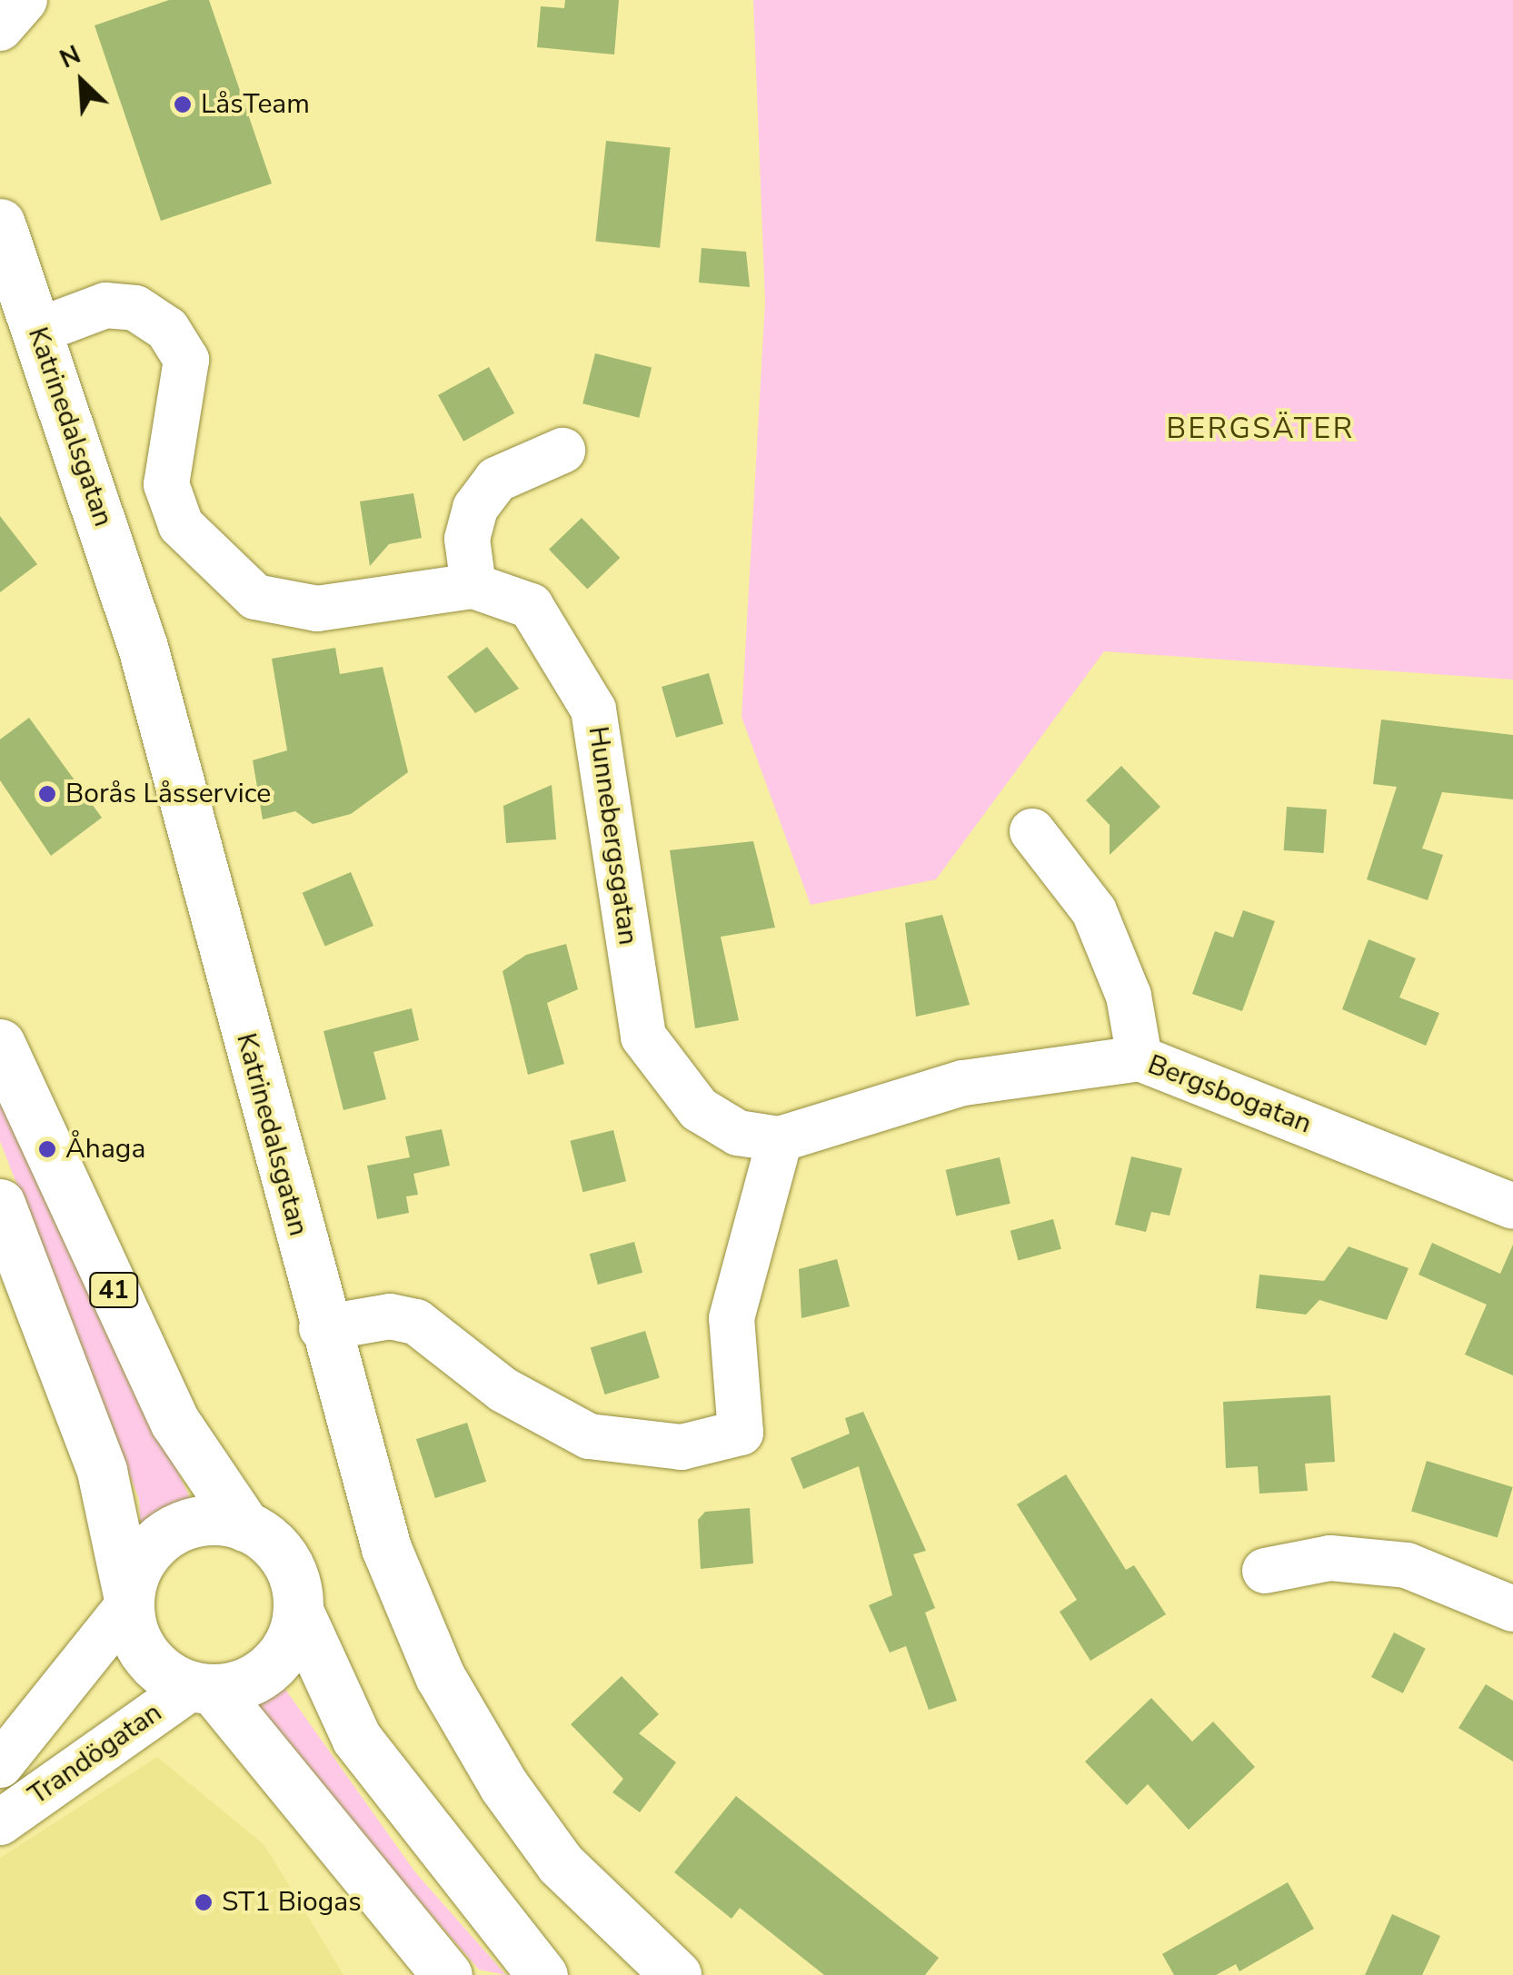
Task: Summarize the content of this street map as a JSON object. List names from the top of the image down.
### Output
{
  "streets": {
    "main road": ["Katrinedalsgatan", "41"],
    "street": ["Hunnebergsgatan", "Bergsbogatan", "Trandögatan"]
  },
  "crossings": [
    ["Katrinedalsgatan", "Hunnebergsgatan"],
    ["Hunnebergsgatan", "Bergsbogatan"],
    ["41", "Trandögatan"]
  ],
  "districts": ["BERGSÄTER"],
  "places": [
    "LåsTeam",
    "Borås Låsservice",
    "Åhaga",
    "ST1 Biogas"
  ],
  "north": "top left"
}
